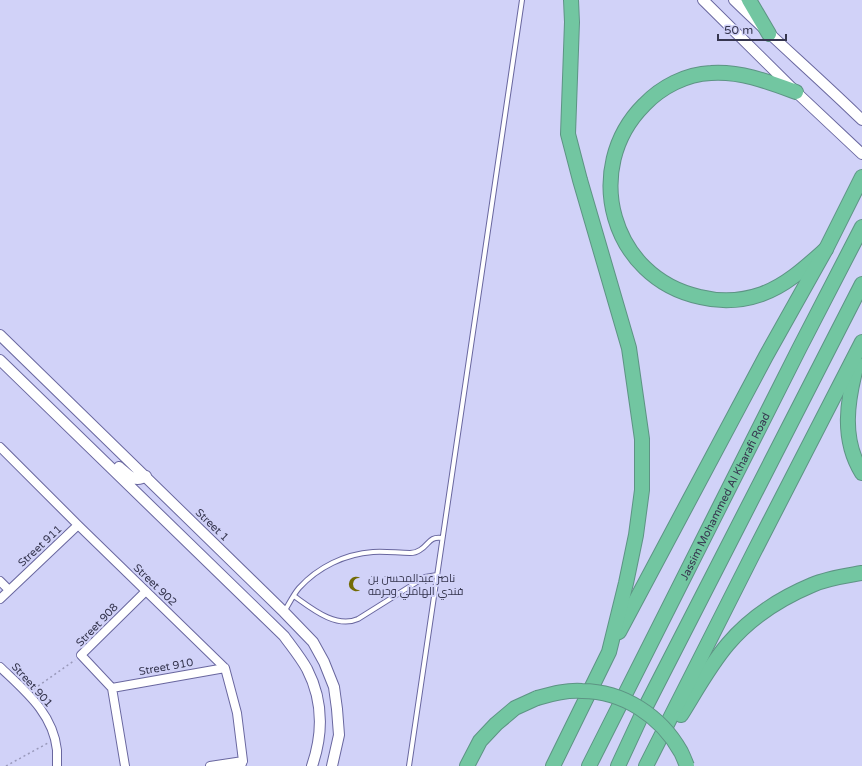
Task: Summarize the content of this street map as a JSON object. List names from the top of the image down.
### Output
{
  "streets": {
    "highway": ["Jassim Mohammed Al Kharafi Road"],
    "street": [
      "Street 1",
      "Street 911",
      "Street 902",
      "Street 908",
      "Street 910",
      "Street 901"
    ]
  },
  "crossings": [
    ["Street 911", "Street 902"],
    ["Street 902", "Street 908"],
    ["Street 902", "Street 910"],
    ["Street 908", "Street 910"]
  ],
  "places": {
    "mosque": ["ناصر عبدالمحسن بن فندي الهاملي وحرمه"]
  },
  "scale_bar": "50 m"
}
